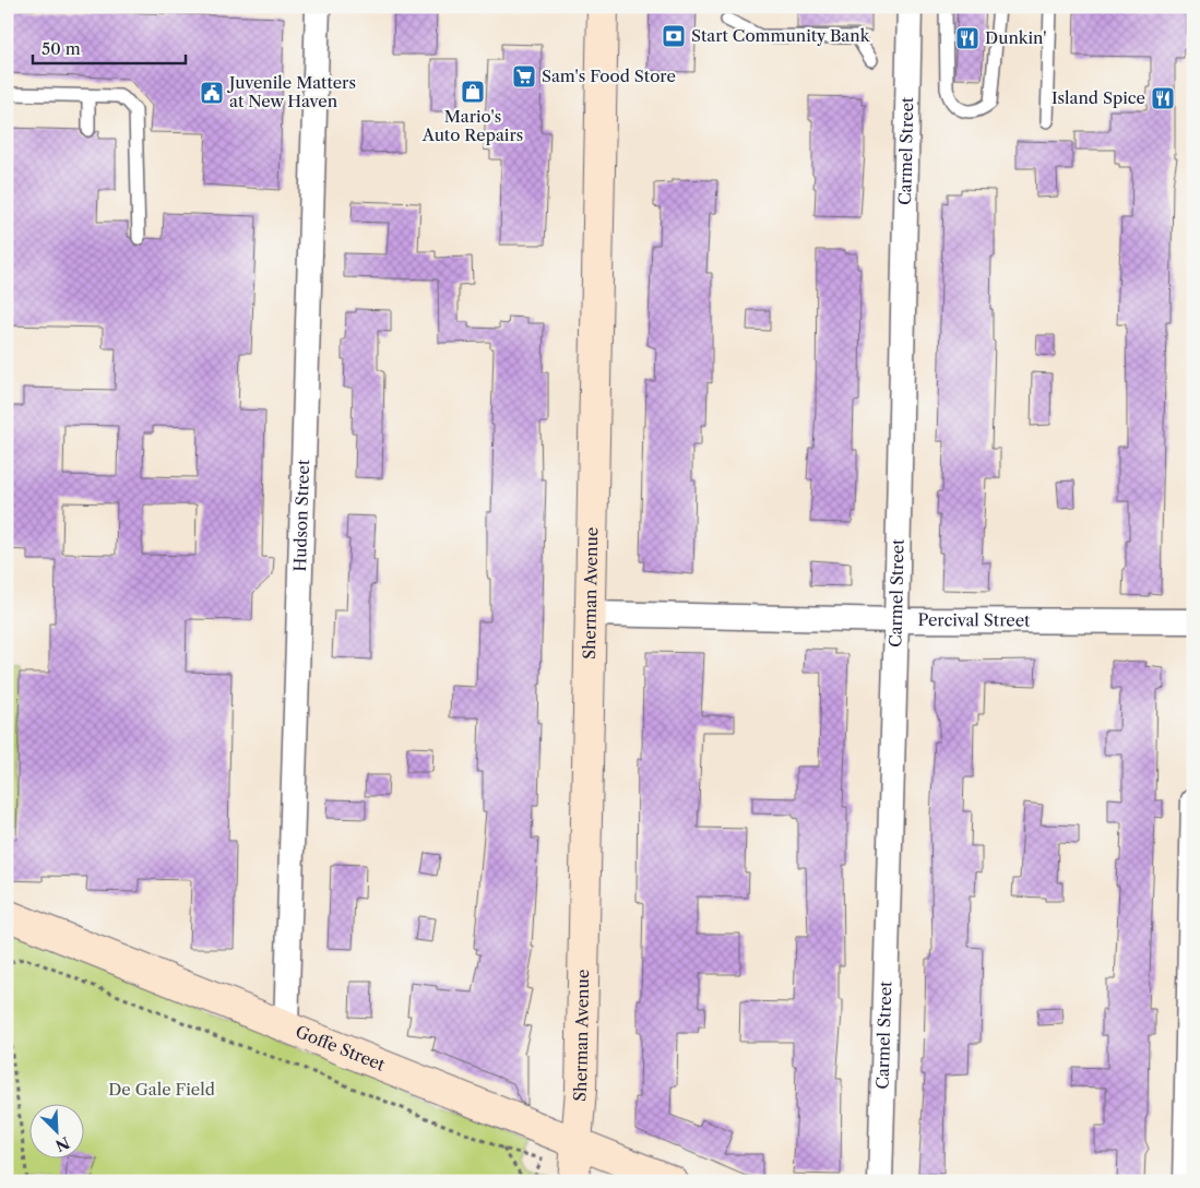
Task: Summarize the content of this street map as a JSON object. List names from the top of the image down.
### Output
{
  "streets": {
    "main road": ["Sherman Avenue", "Goffe Street"],
    "street": ["Carmel Street", "Hudson Street", "Percival Street"]
  },
  "crossings": [
    ["Carmel Street", "Percival Street"],
    ["Hudson Street", "Goffe Street"],
    ["Sherman Avenue", "Percival Street"],
    ["Sherman Avenue", "Goffe Street"]
  ],
  "parks": ["De Gale Field"],
  "places": {
    "bank": ["Start Community Bank"],
    "restaurant": ["Dunkin'", "Island Spice"],
    "supermarket": ["Sam's Food Store"],
    "shop": ["Mario's Auto Repairs"],
    "public building": ["Juvenile Matters at New Haven"]
  },
  "scale_bar": "50 m",
  "north": "bottom right"
}
